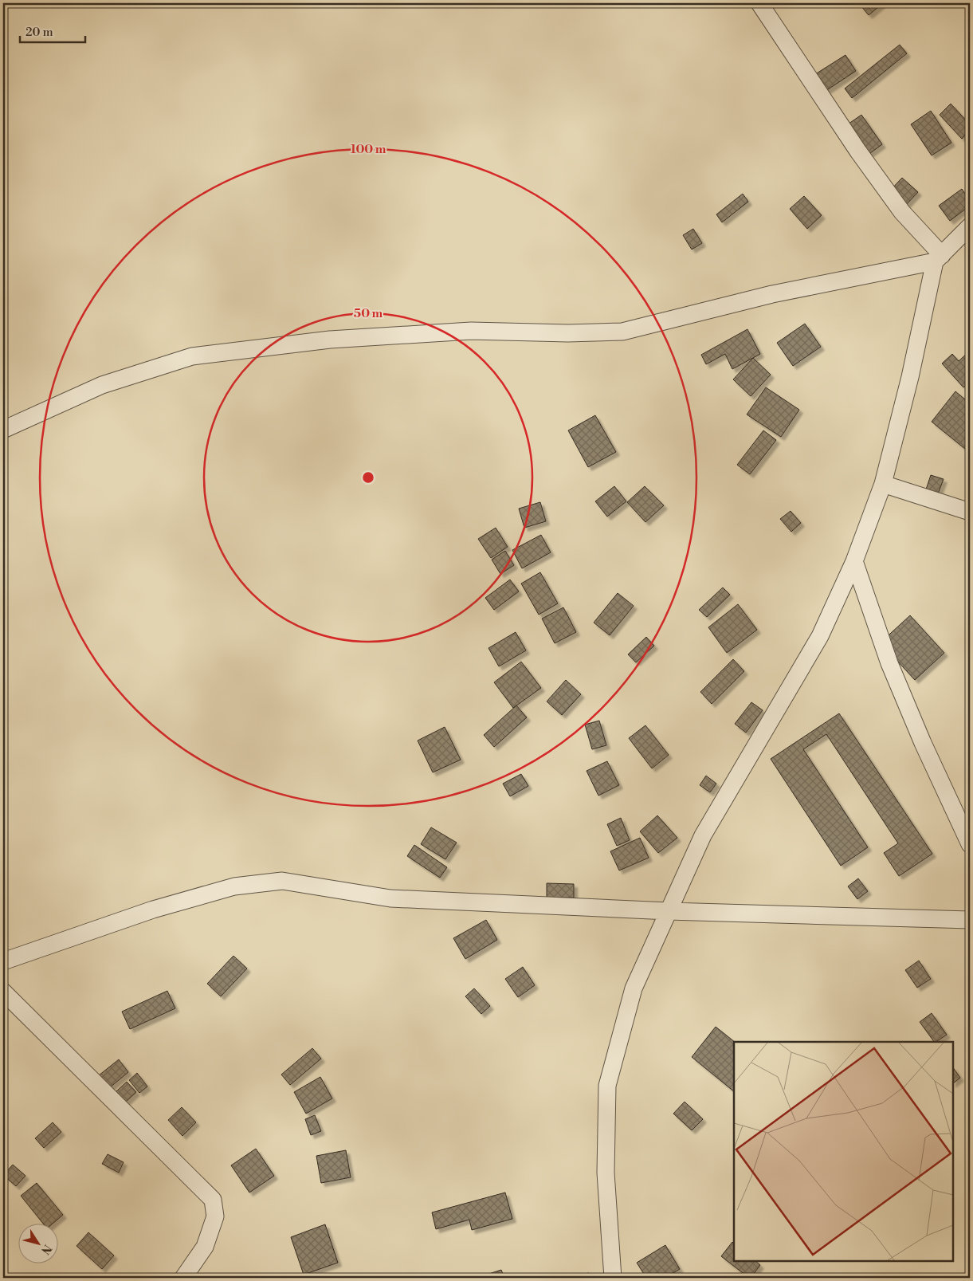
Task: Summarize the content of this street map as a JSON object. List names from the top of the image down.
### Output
{
  "scale_bar": "20 m",
  "north": "bottom right",
  "rings": ["100 m", "50 m"]
}
